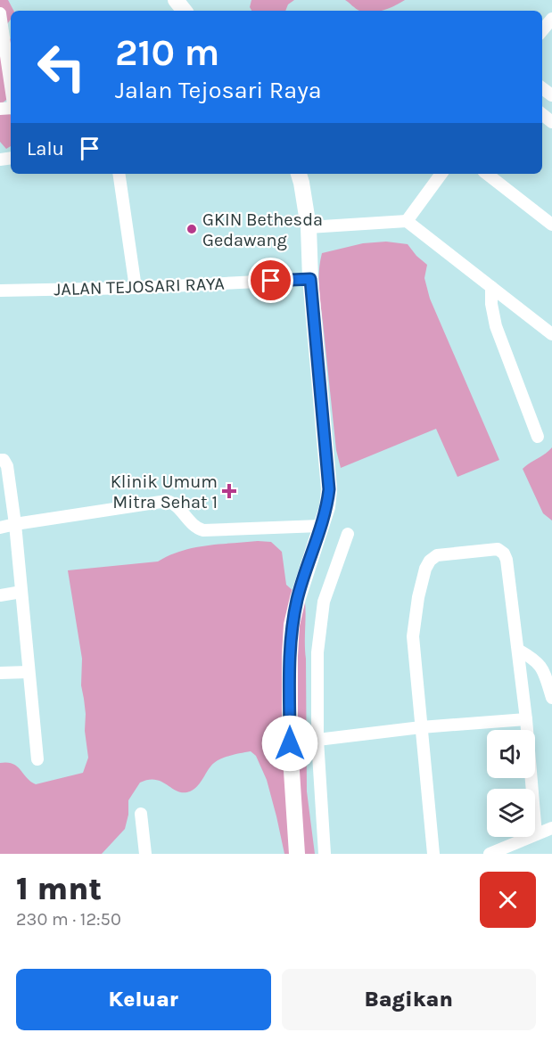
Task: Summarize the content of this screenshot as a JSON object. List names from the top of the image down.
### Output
{
  "streets": {
    "street": ["JALAN TEJOSARI RAYA"]
  },
  "places": {
    "other": ["GKIN Bethesda Gedawang"],
    "health": ["Klinik Umum Mitra Sehat 1"]
  },
  "page": {
    "turn": ["210 m", "Jalan Tejosari Raya"],
    "then": "Lalu",
    "heading": ["1 mnt", "230 m · 12:50"],
    "buttons": ["Keluar", "Bagikan"]
  }
}
